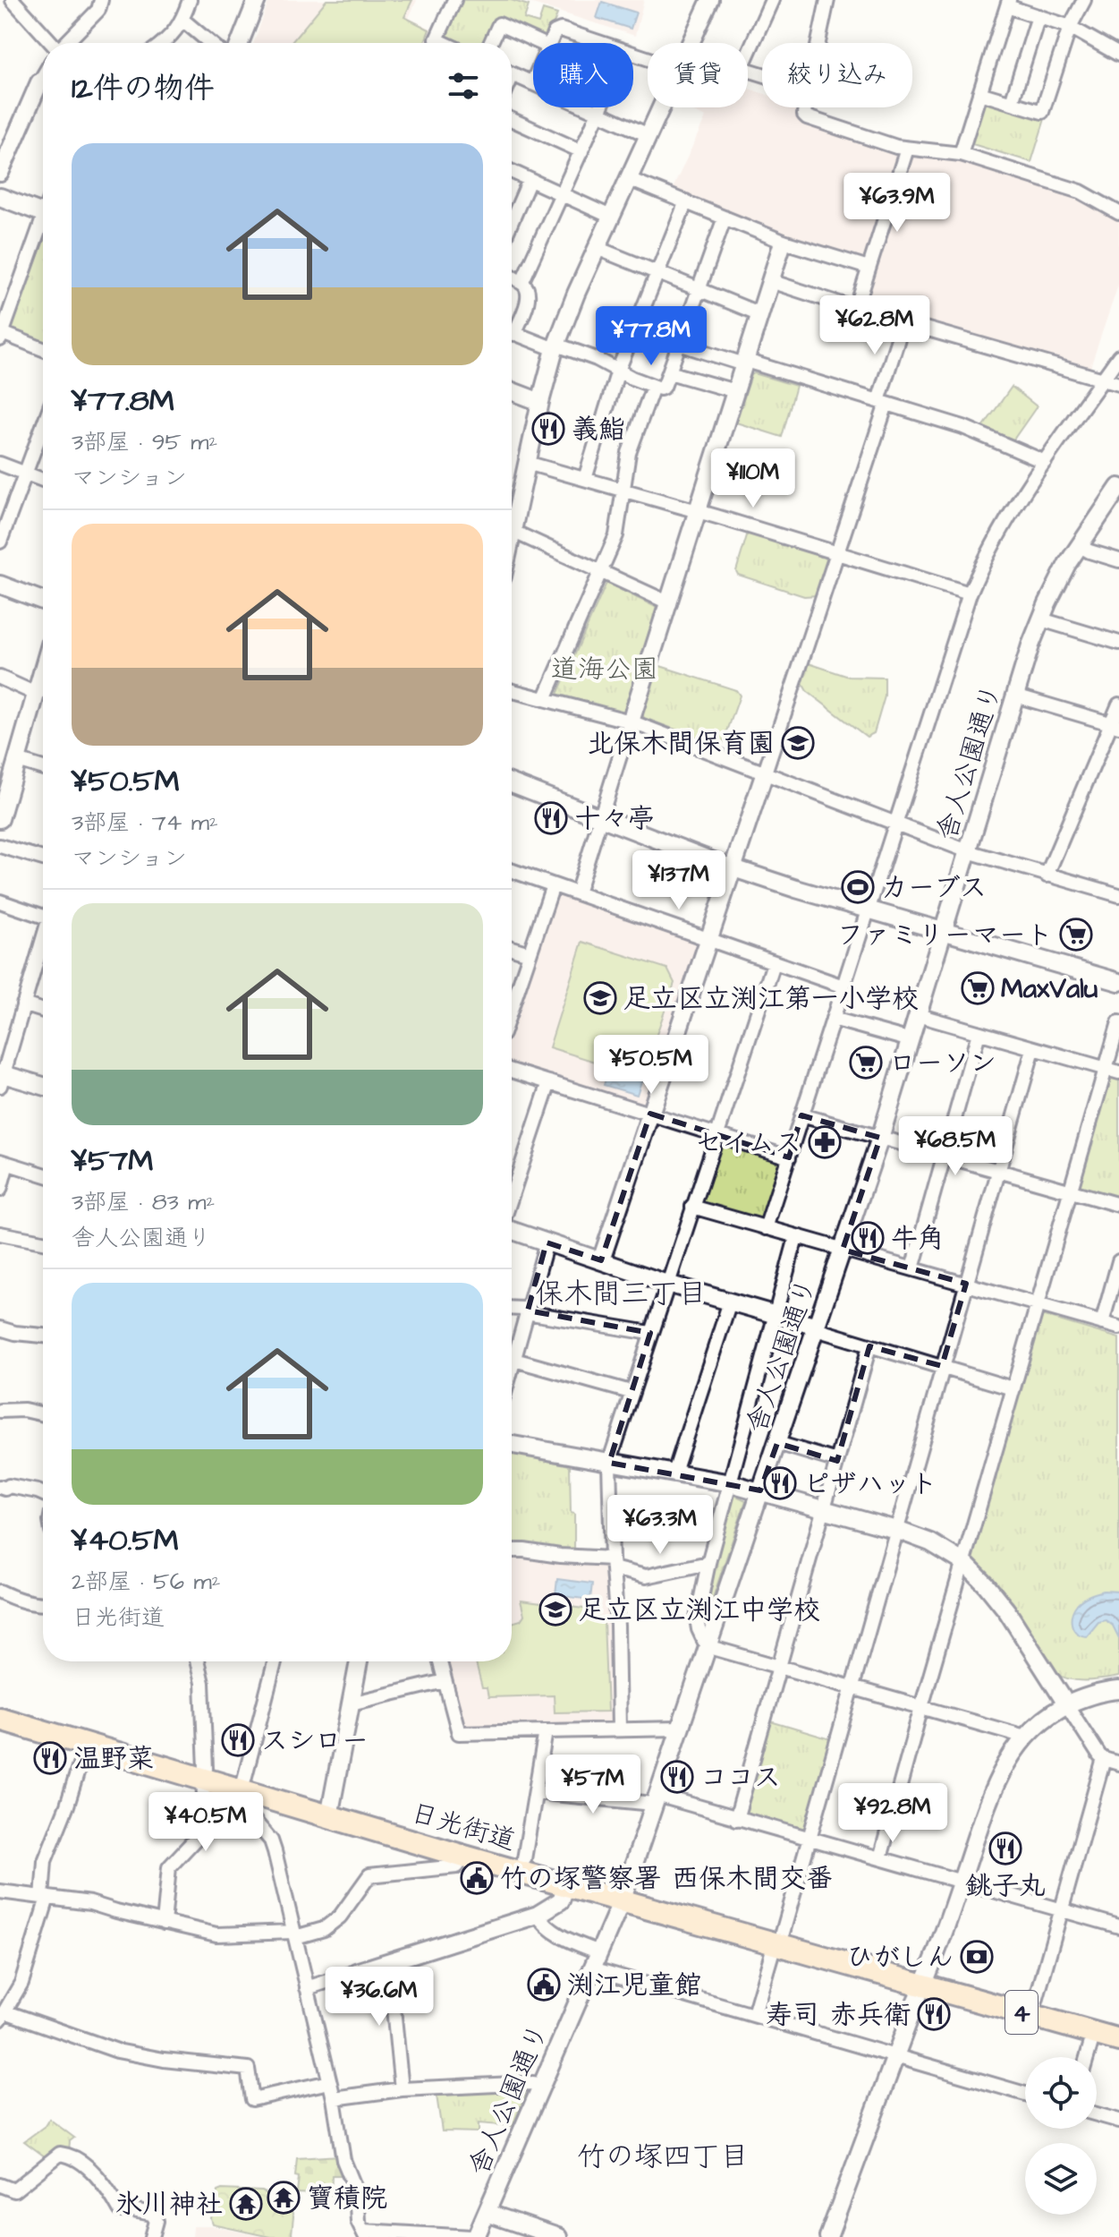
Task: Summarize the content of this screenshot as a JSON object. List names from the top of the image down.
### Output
{
  "streets": {
    "highway": ["日光街道", "4"],
    "street": ["舎人公園通り"]
  },
  "crossings": [
    ["舎人公園通り", "日光街道"]
  ],
  "districts": ["保木間三丁目", "竹の塚四丁目"],
  "parks": ["道海公園"],
  "places": {
    "restaurant": [
      "義鮨",
      "十々亭",
      "牛角",
      "ピザハット",
      "スシロー",
      "温野菜",
      "ココス",
      "銚子丸",
      "寿司 赤兵衛"
    ],
    "school or university": ["北保木間保育園", "足立区立渕江第一小学校", "足立区立渕江中学校"],
    "sports": ["カーブス"],
    "supermarket": ["ファミリーマート", "MaxValu", "ローソン"],
    "pharmacy": ["セイムス"],
    "public building": ["竹の塚警察署 西保木間交番", "渕江児童館"],
    "bank": ["ひがしん"],
    "temple": ["寶積院", "氷川神社"]
  },
  "page": {
    "chip": ["購入", "賃貸", "絞り込み"],
    "heading": "12件の物件",
    "list": [
      {
        "name": "¥77.8M",
        "note": "3部屋 · 95 m² · マンション"
      },
      {
        "name": "¥50.5M",
        "note": "3部屋 · 74 m² · マンション"
      },
      {
        "name": "¥57M",
        "note": "3部屋 · 83 m² · 舎人公園通り"
      },
      {
        "name": "¥40.5M",
        "note": "2部屋 · 56 m² · 日光街道"
      }
    ],
    "price": [
      "¥63.9M",
      "¥62.8M",
      "¥77.8M",
      "¥110M",
      "¥137M",
      "¥50.5M",
      "¥68.5M",
      "¥63.3M",
      "¥57M",
      "¥92.8M",
      "¥40.5M",
      "¥36.6M"
    ]
  }
}
